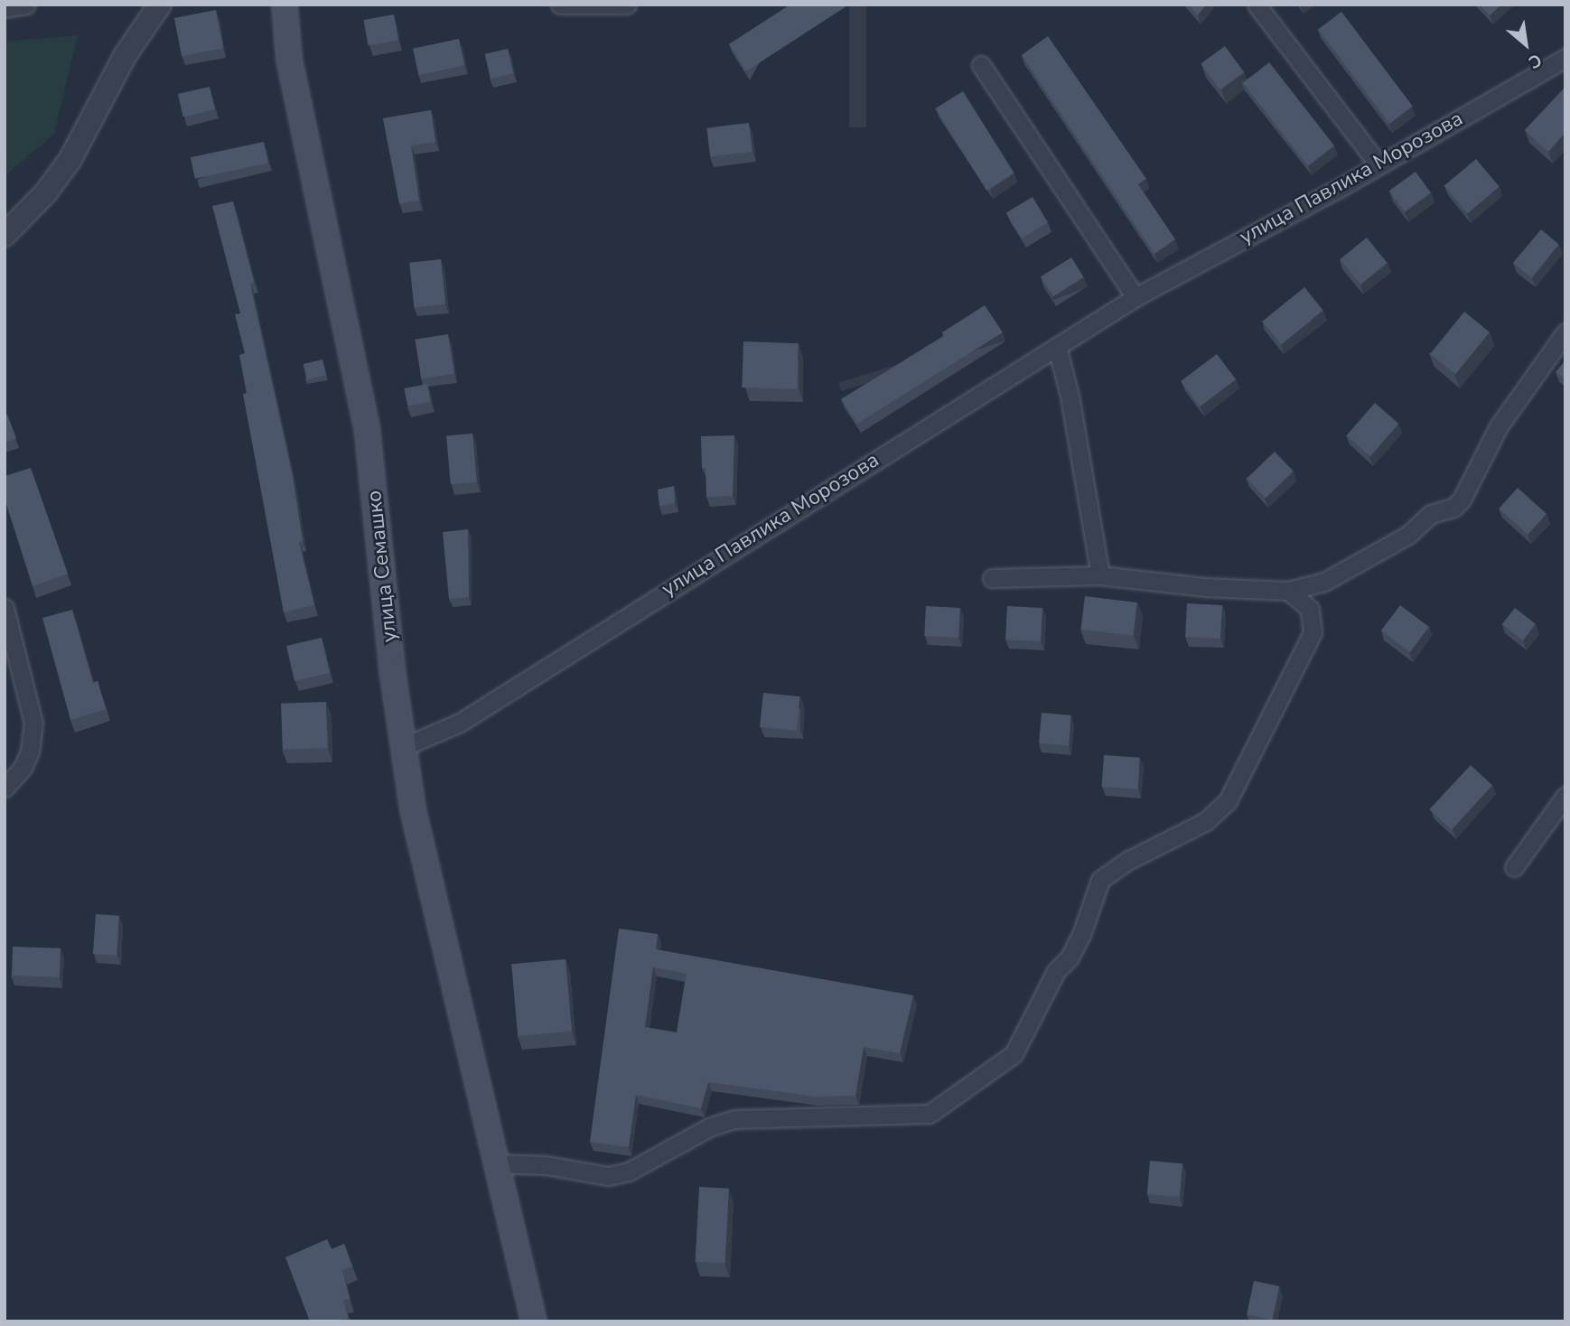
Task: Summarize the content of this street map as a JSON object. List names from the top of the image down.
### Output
{
  "streets": {
    "main road": ["улица Семашко"],
    "street": ["улица Павлика Морозова"]
  },
  "crossings": [
    ["улица Павлика Морозова", "улица Семашко"]
  ],
  "north": "bottom right"
}
